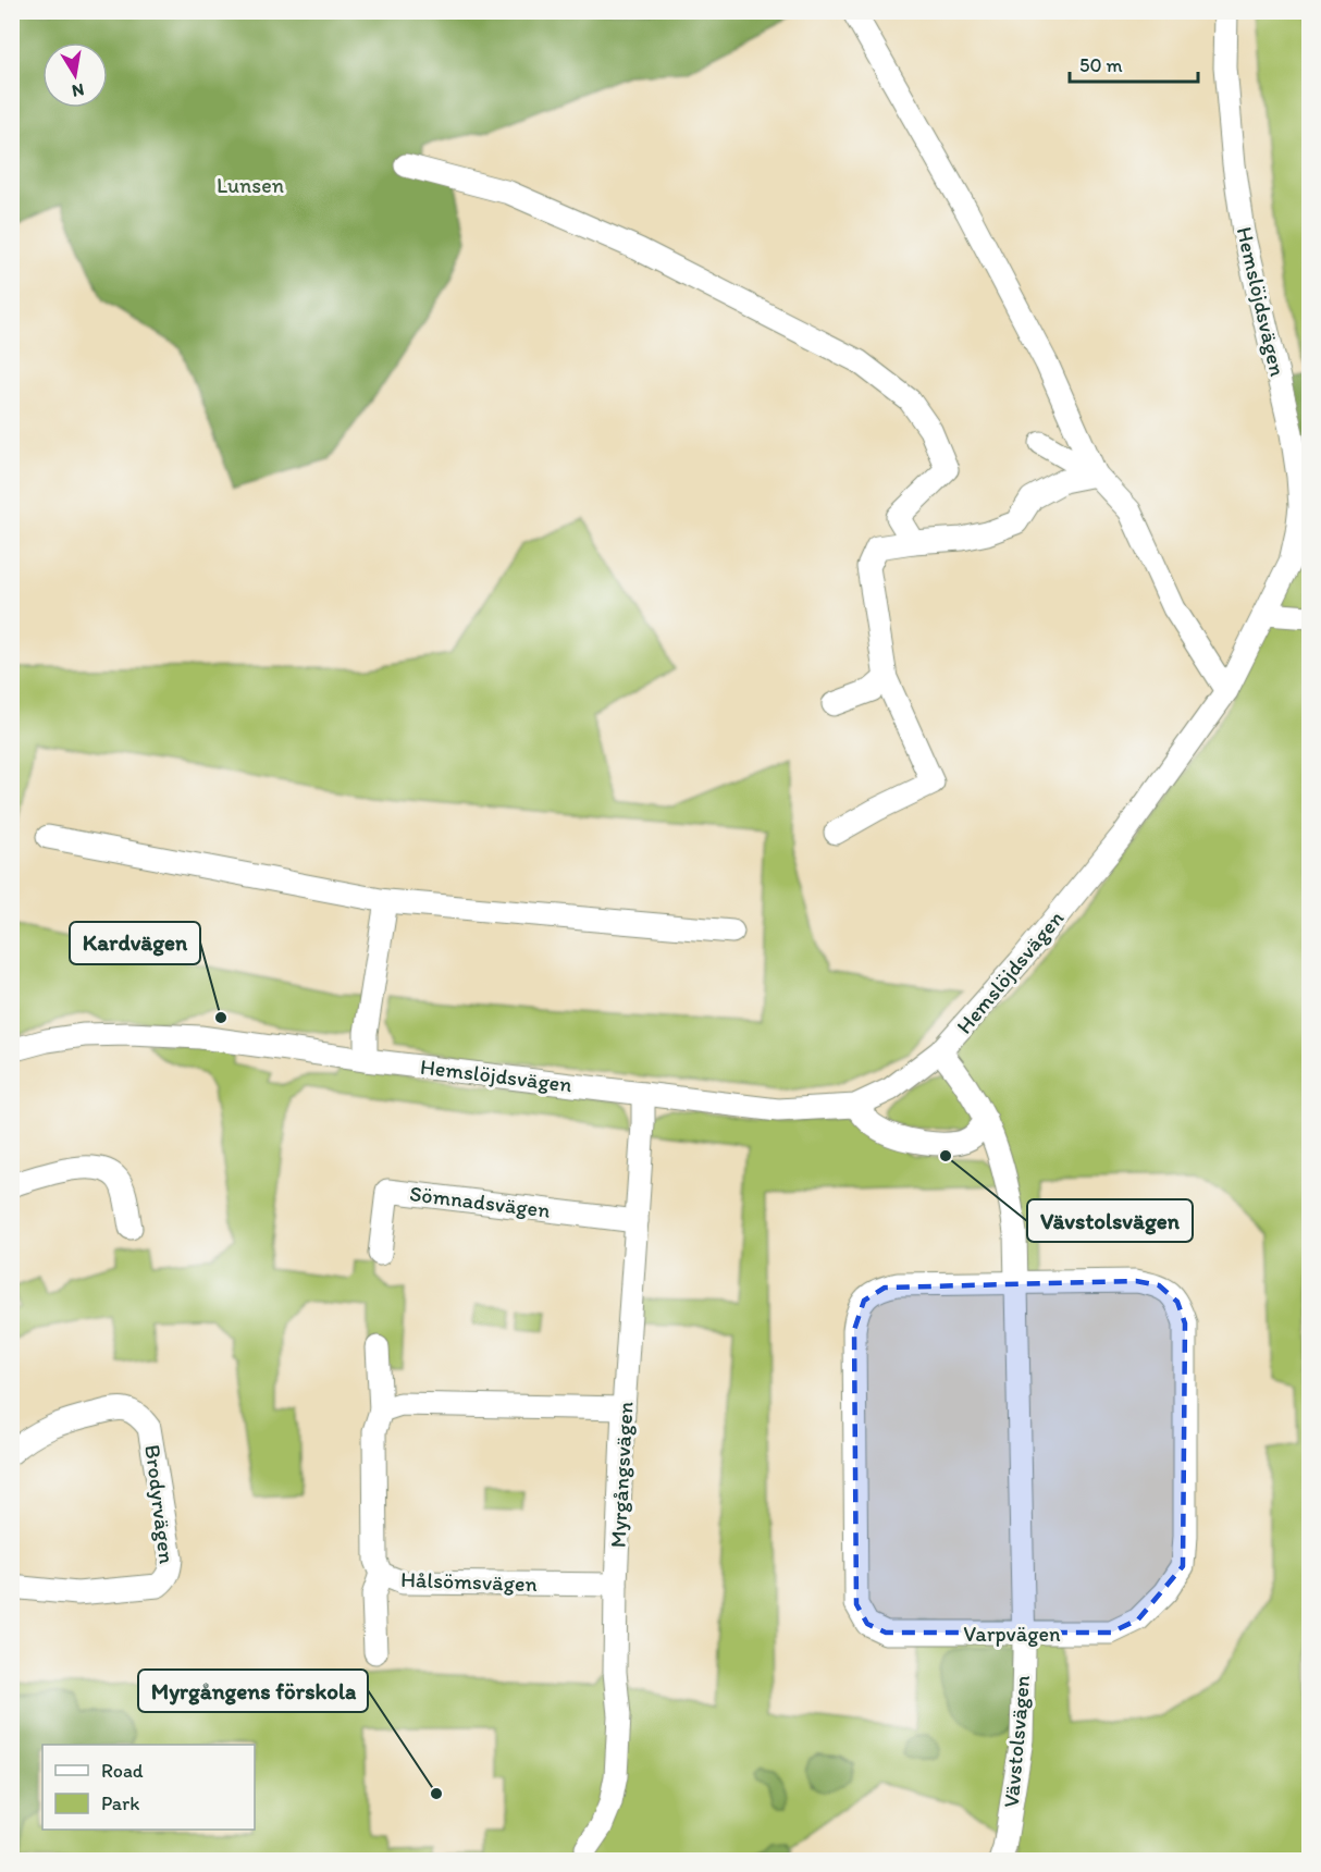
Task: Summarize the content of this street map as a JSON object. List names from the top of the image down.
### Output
{
  "streets": {
    "street": [
      "Hemslöjdsvägen",
      "Sömnadsvägen",
      "Myrgångsvägen",
      "Brodyrvägen",
      "Hålsömsvägen",
      "Varpvägen",
      "Vävstolsvägen"
    ]
  },
  "crossings": [
    ["Hemslöjdsvägen", "Myrgångsvägen"],
    ["Hemslöjdsvägen", "Vävstolsvägen"],
    ["Sömnadsvägen", "Myrgångsvägen"],
    ["Myrgångsvägen", "Hålsömsvägen"],
    ["Varpvägen", "Vävstolsvägen"]
  ],
  "parks": ["Lunsen"],
  "places": ["Kardvägen", "Vävstolsvägen", "Myrgångens förskola"],
  "legend": ["Road", "Park"],
  "scale_bar": "50 m",
  "north": "bottom"
}
